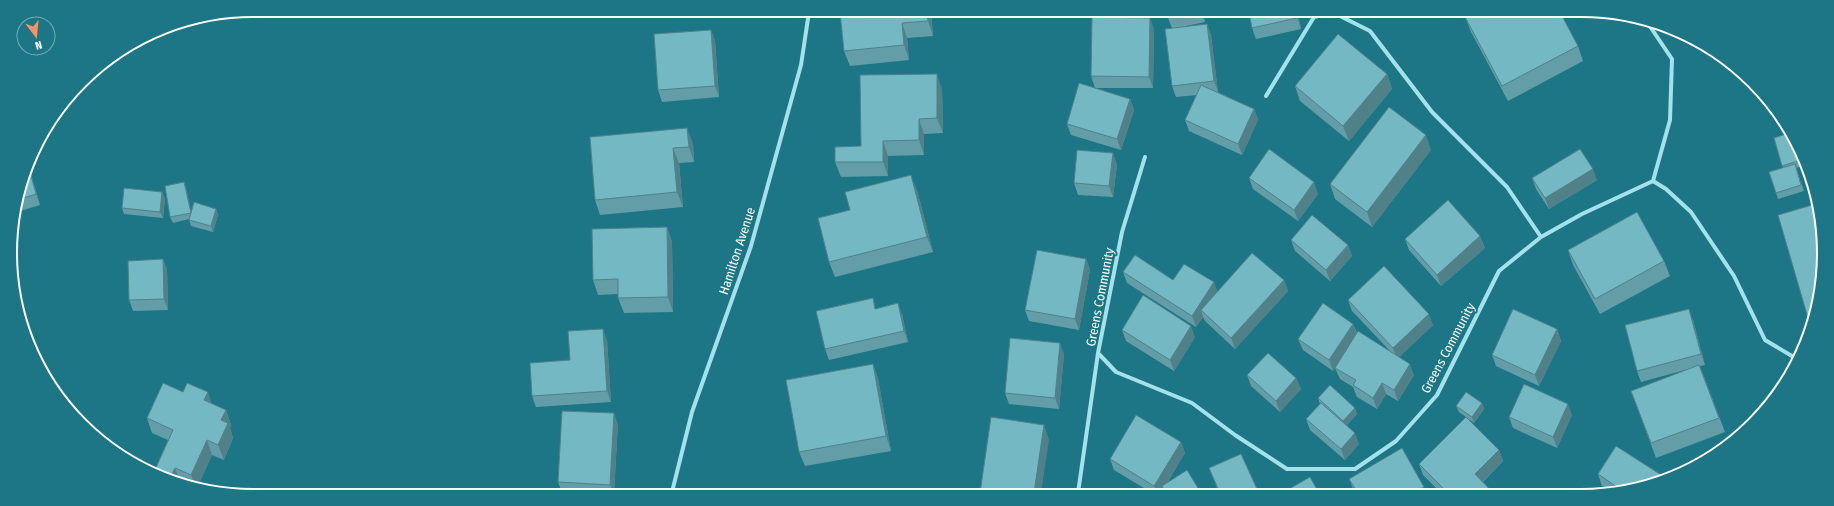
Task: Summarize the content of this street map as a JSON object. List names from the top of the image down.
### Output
{
  "streets": {
    "street": ["Hamilton Avenue", "Greens Community"]
  },
  "north": "bottom"
}
